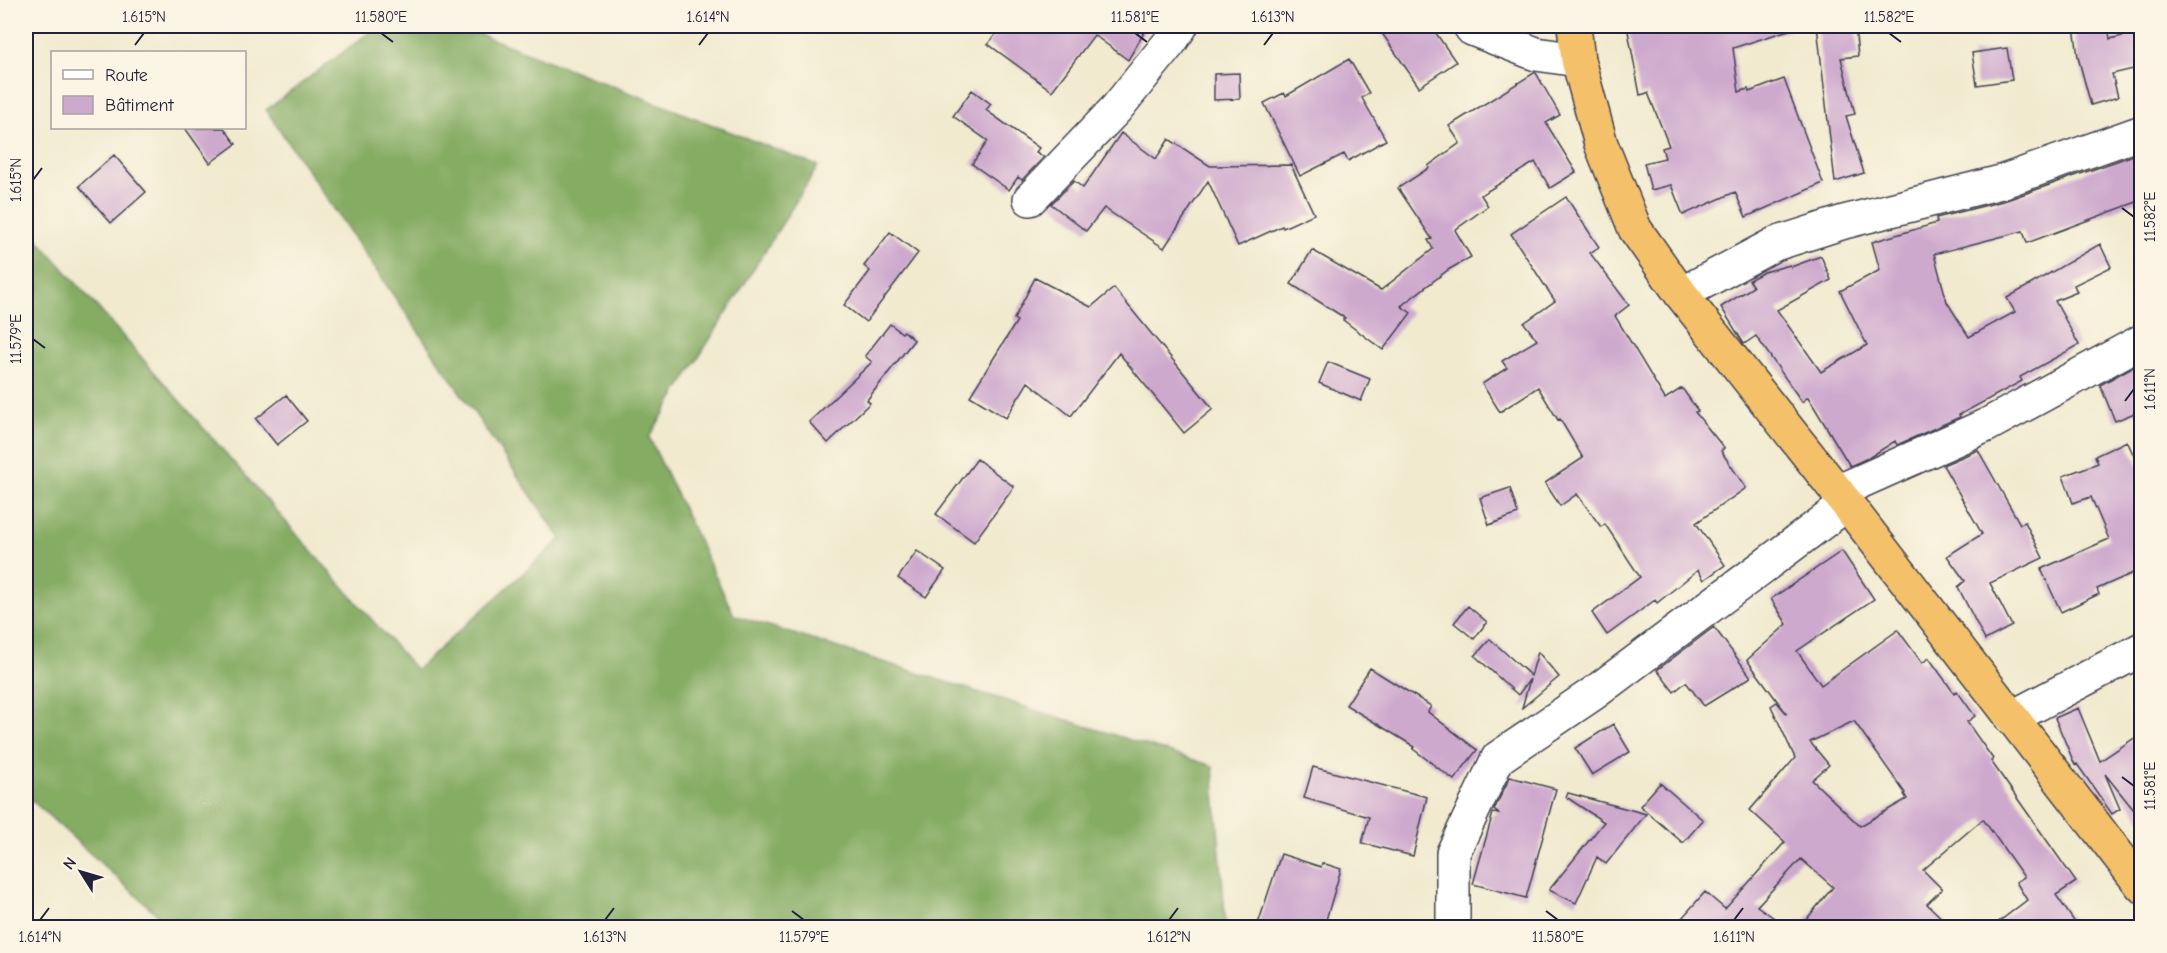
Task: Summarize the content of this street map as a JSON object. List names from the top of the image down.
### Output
{
  "legend": ["Route", "Bâtiment"],
  "north": "top left",
  "coordinates": [
    "1.615°N",
    "11.580°E",
    "1.614°N",
    "11.581°E",
    "1.613°N",
    "11.582°E",
    "11.579°E",
    "1.611°N",
    "1.612°N"
  ]
}
